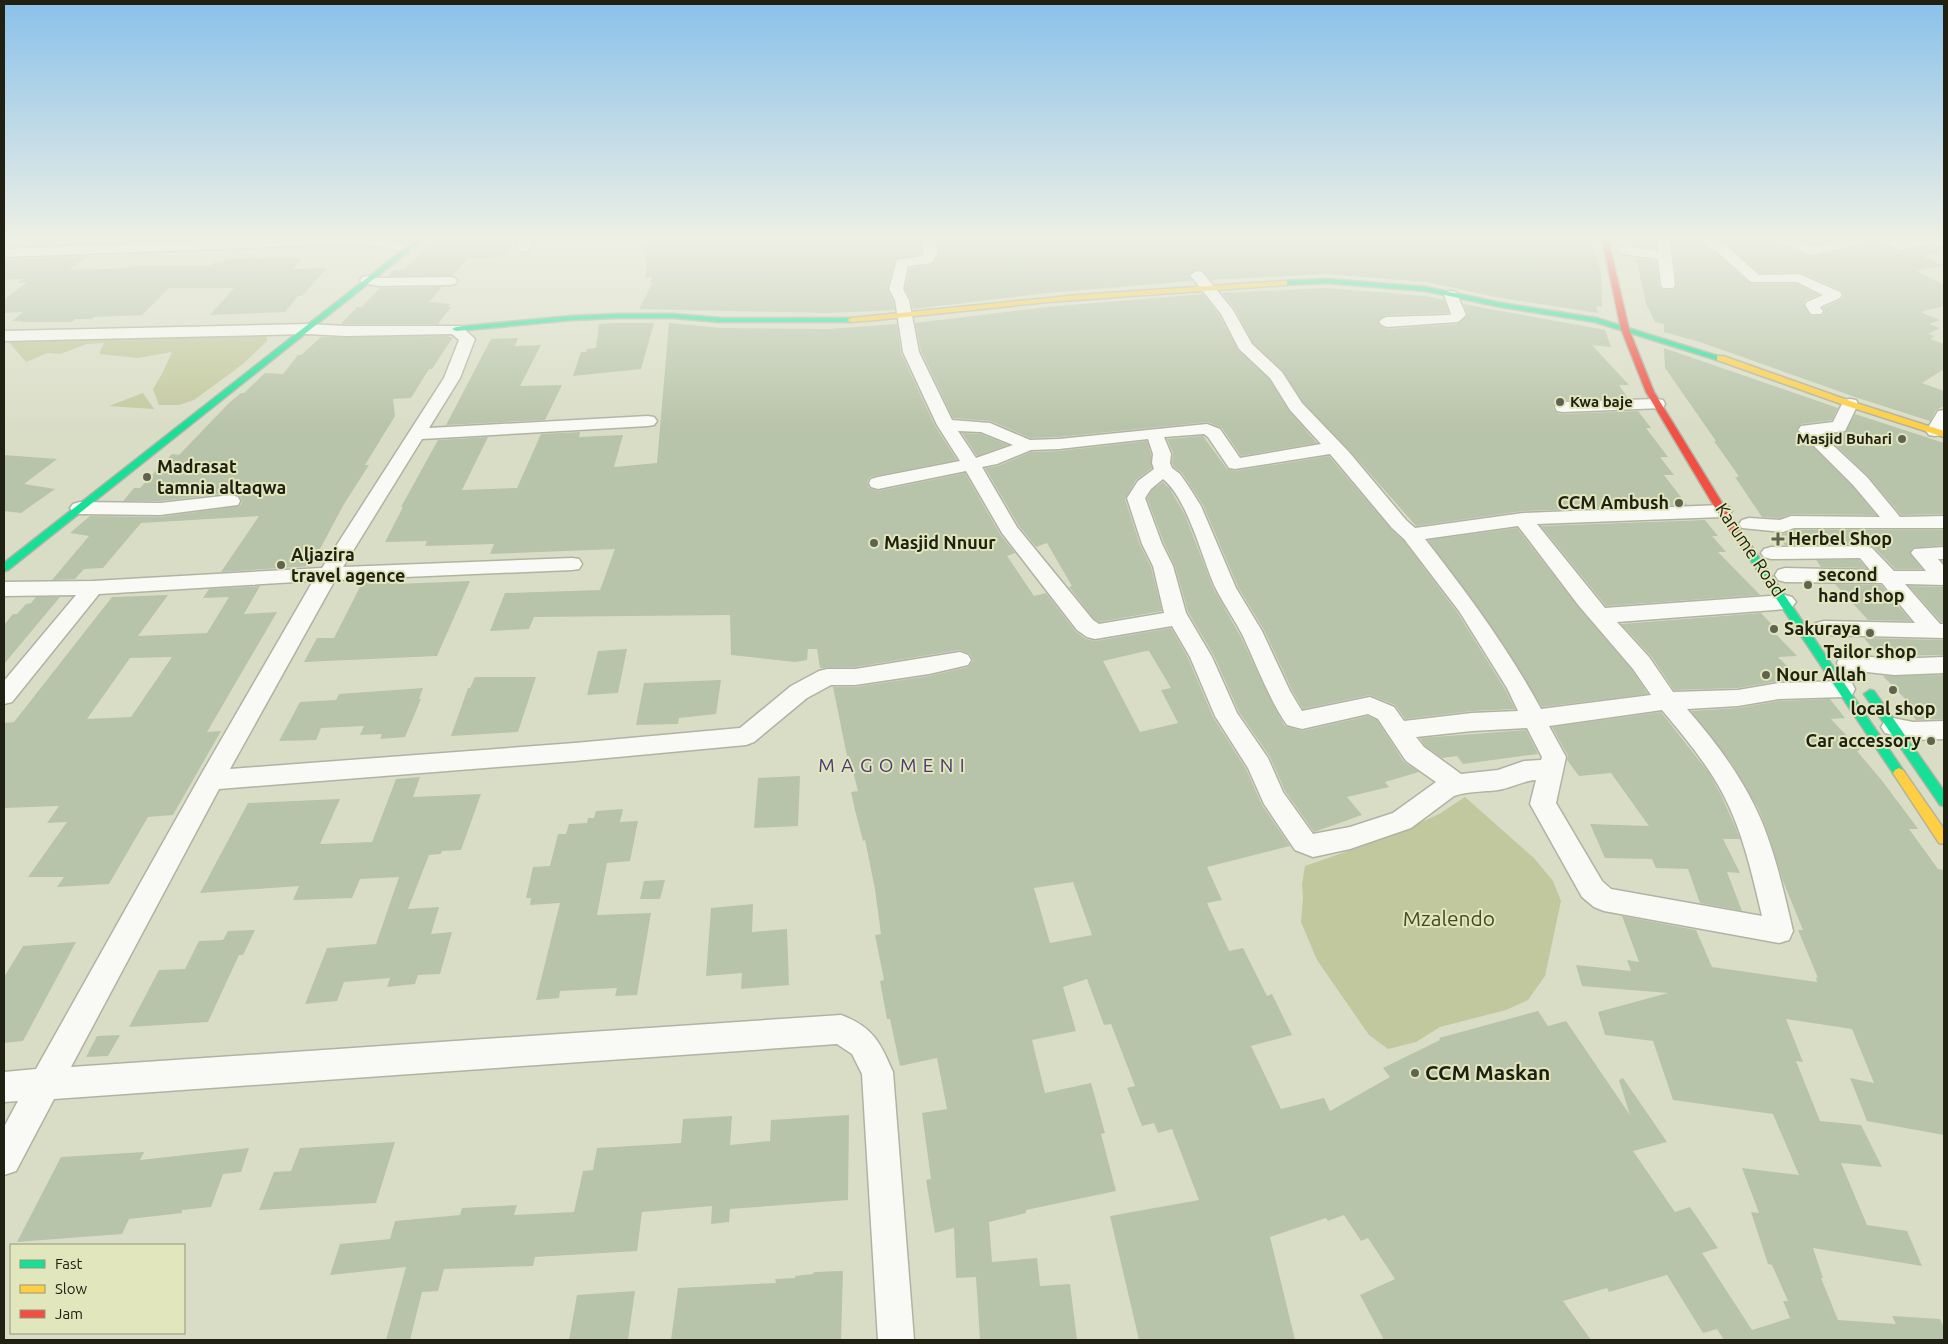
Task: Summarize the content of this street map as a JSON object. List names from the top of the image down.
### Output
{
  "streets": {
    "main road": ["Karume Road"]
  },
  "districts": ["M A G O M E N I"],
  "parks": ["Mzalendo"],
  "places": {
    "other": [
      "Kwa baje",
      "Masjid Buhari",
      "Madrasat tamnia altaqwa",
      "CCM Ambush",
      "Masjid Nnuur",
      "Aljazira travel agence",
      "second hand shop",
      "Sakuraya",
      "Tailor shop",
      "Nour Allah",
      "local shop",
      "Car accessory",
      "CCM Maskan"
    ],
    "health": ["Herbel Shop"]
  },
  "legend": ["Fast", "Slow", "Jam"]
}
